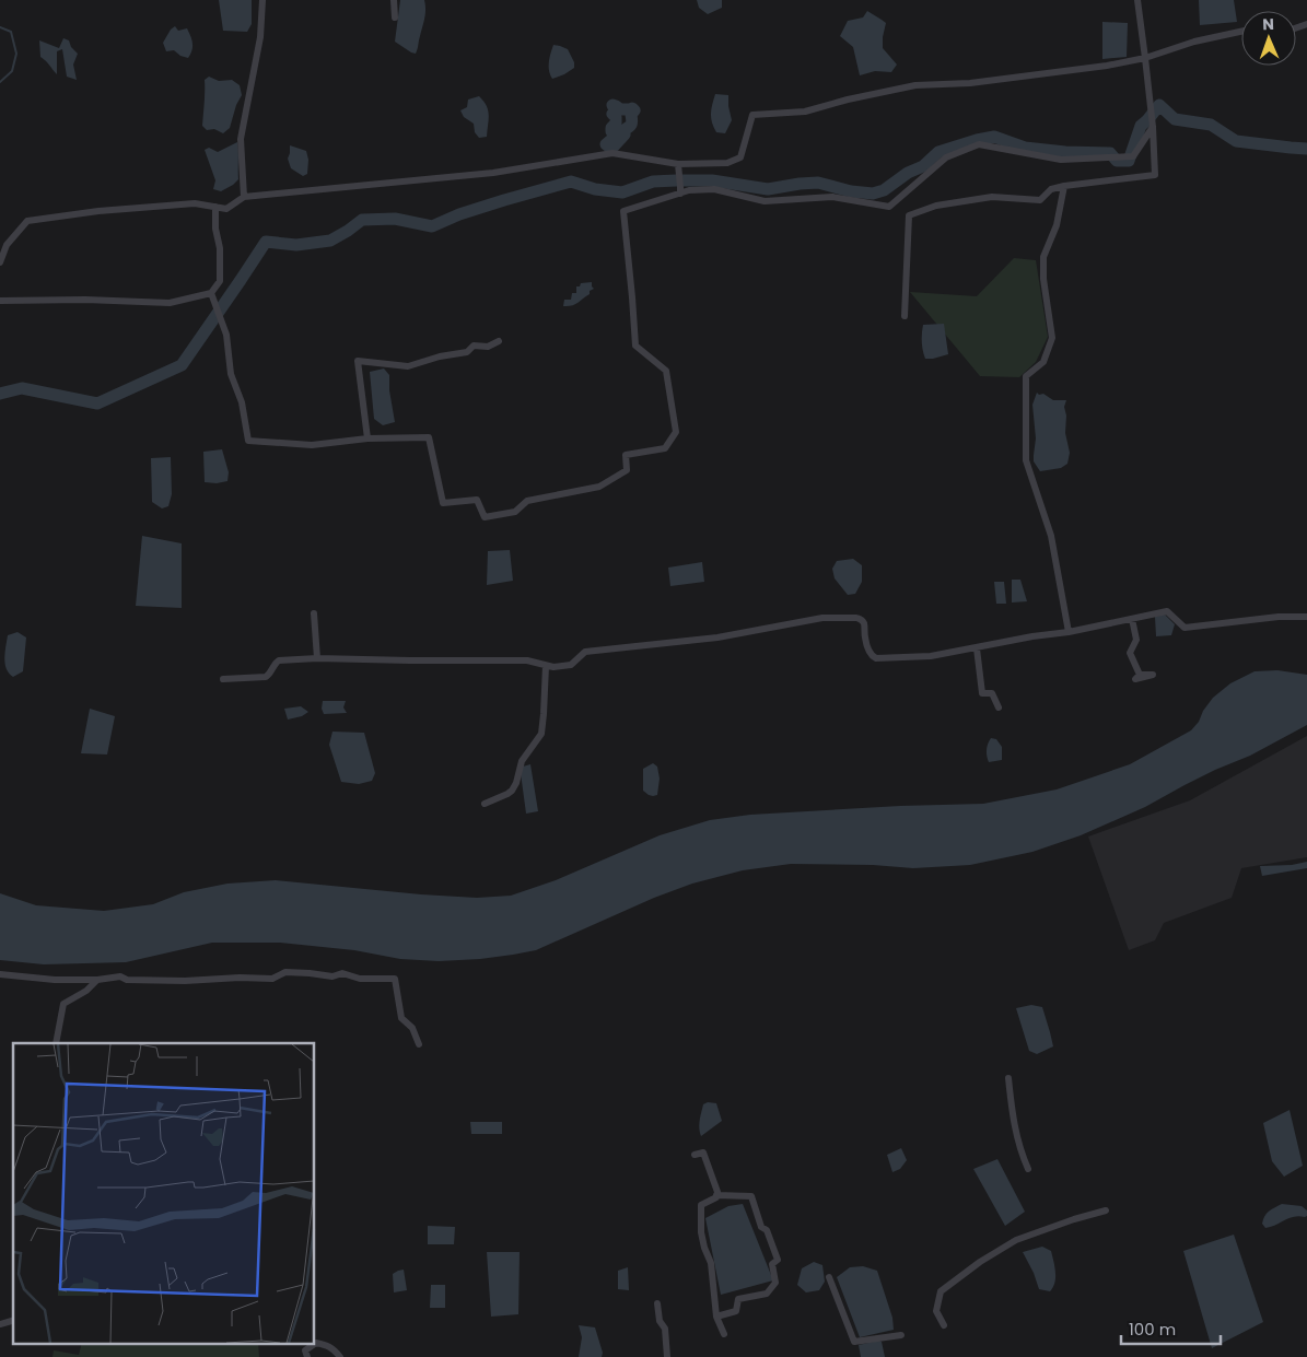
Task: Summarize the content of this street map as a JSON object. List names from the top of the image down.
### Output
{
  "scale_bar": "100 m",
  "north": "top"
}
